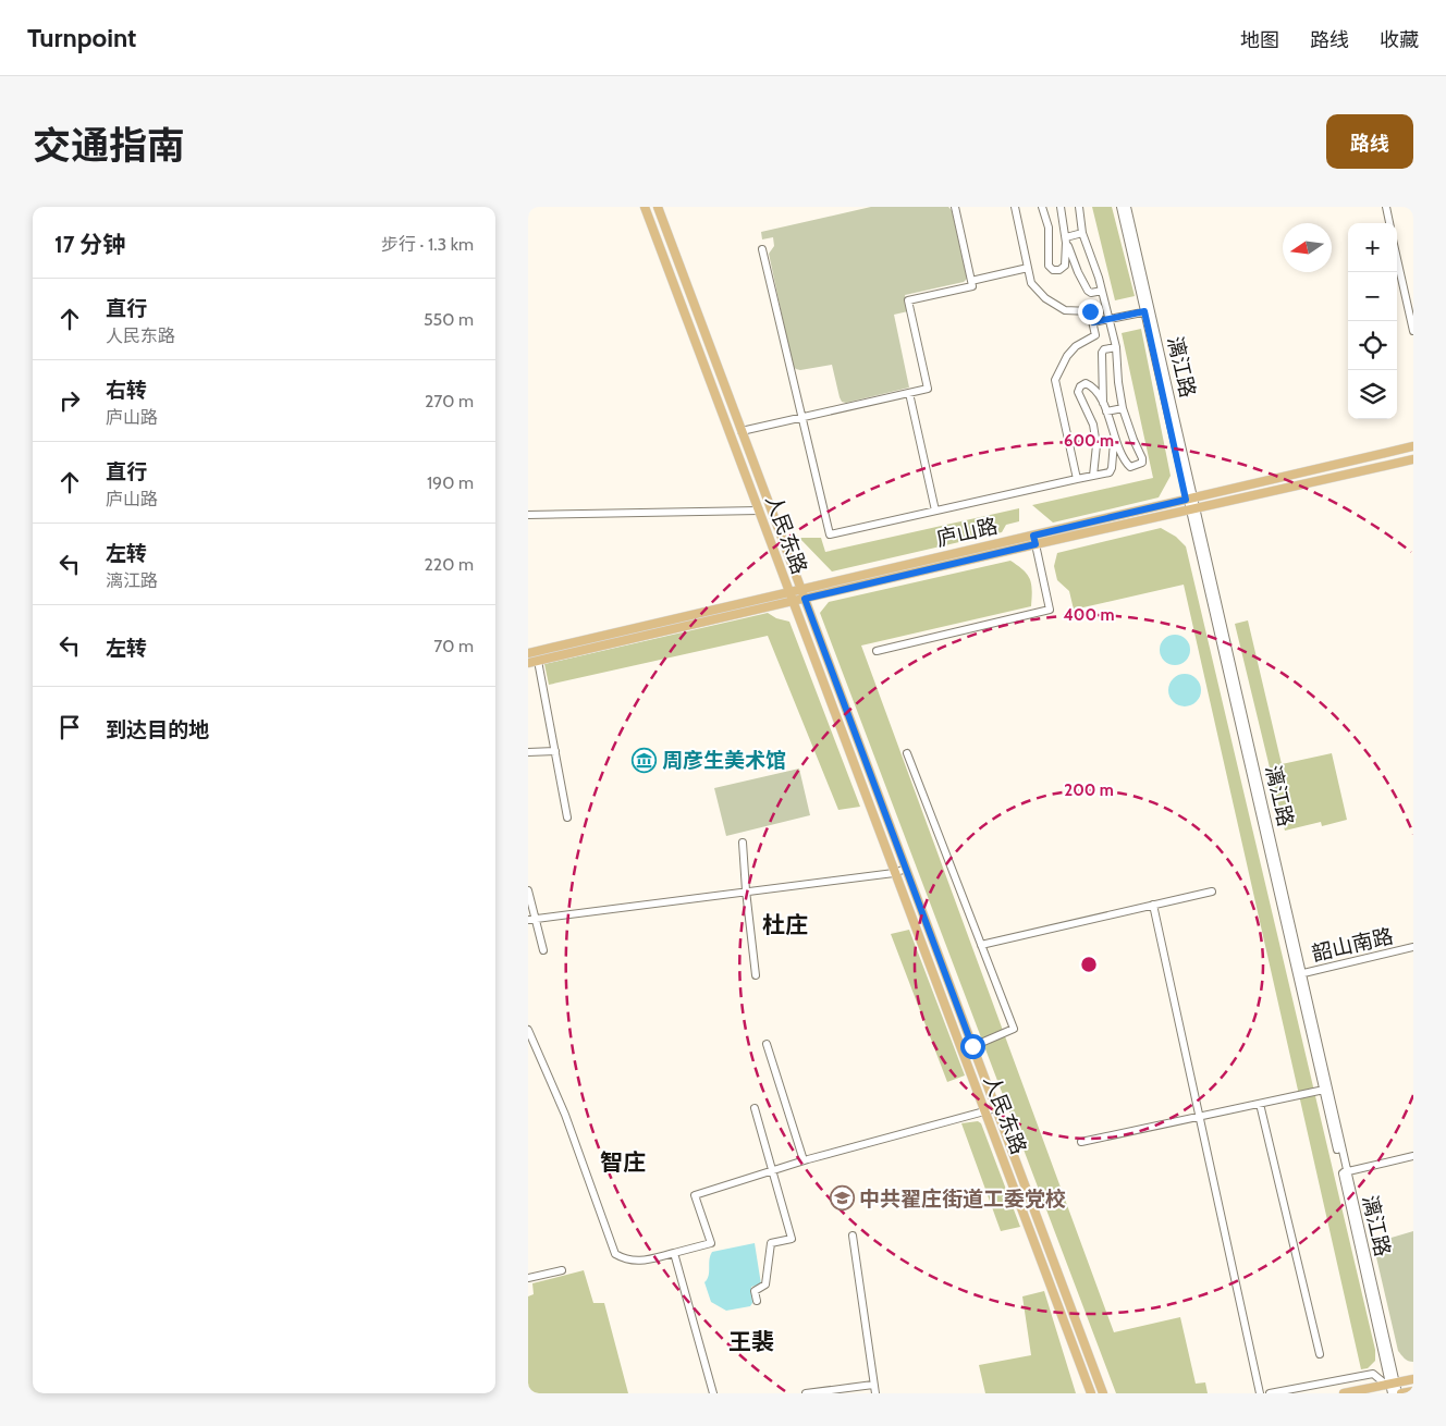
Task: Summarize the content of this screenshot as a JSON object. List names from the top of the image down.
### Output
{
  "streets": {
    "main road": ["庐山路", "人民东路"],
    "street": ["漓江路", "韶山南路"]
  },
  "crossings": [
    ["漓江路", "庐山路"],
    ["漓江路", "韶山南路"],
    ["庐山路", "人民东路"]
  ],
  "districts": ["杜庄", "智庄", "王裴"],
  "places": {
    "museum": ["周彦生美术馆"],
    "school or university": ["中共翟庄街道工委党校"]
  },
  "north": "left",
  "page": {
    "header": "Turnpoint",
    "nav": ["地图", "路线", "收藏"],
    "title": "交通指南",
    "buttons": "路线",
    "heading": ["17 分钟", "步行 · 1.3 km"],
    "map_buttons": ["+", "−"],
    "list": [
      ["直行", "人民东路", "550 m"],
      ["右转", "庐山路", "270 m"],
      ["直行", "庐山路", "190 m"],
      ["左转", "漓江路", "220 m"],
      ["左转", "70 m"],
      "到达目的地"
    ]
  },
  "rings": ["600 m", "400 m", "200 m"]
}
